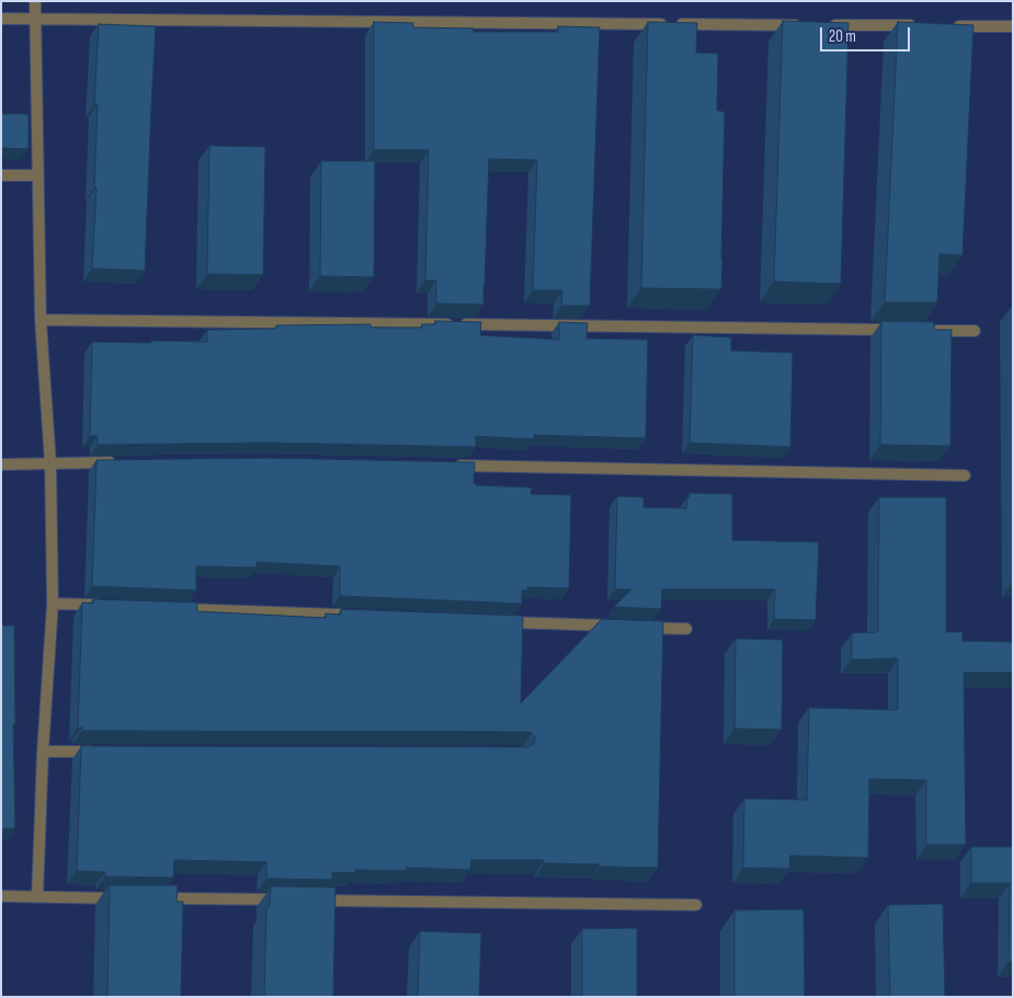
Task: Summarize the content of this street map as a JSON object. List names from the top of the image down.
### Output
{
  "scale_bar": "20 m"
}
